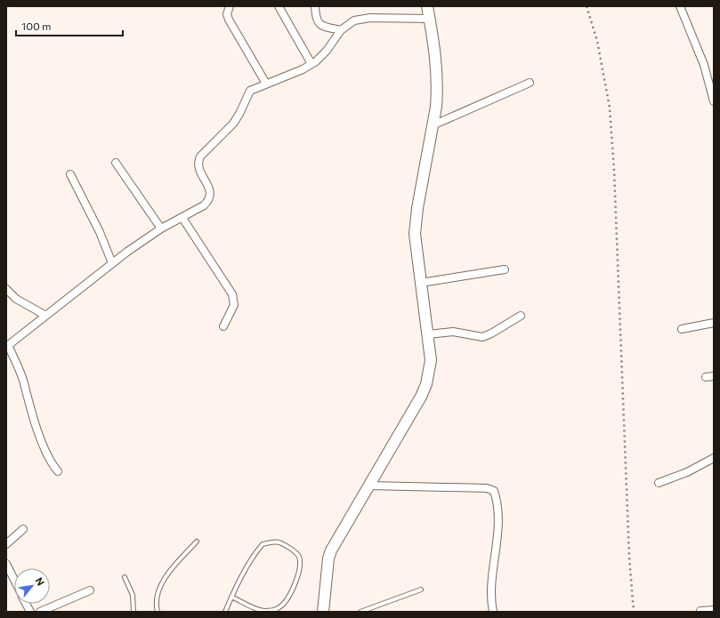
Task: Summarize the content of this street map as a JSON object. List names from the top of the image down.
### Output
{
  "scale_bar": "100 m",
  "north": "top right"
}
